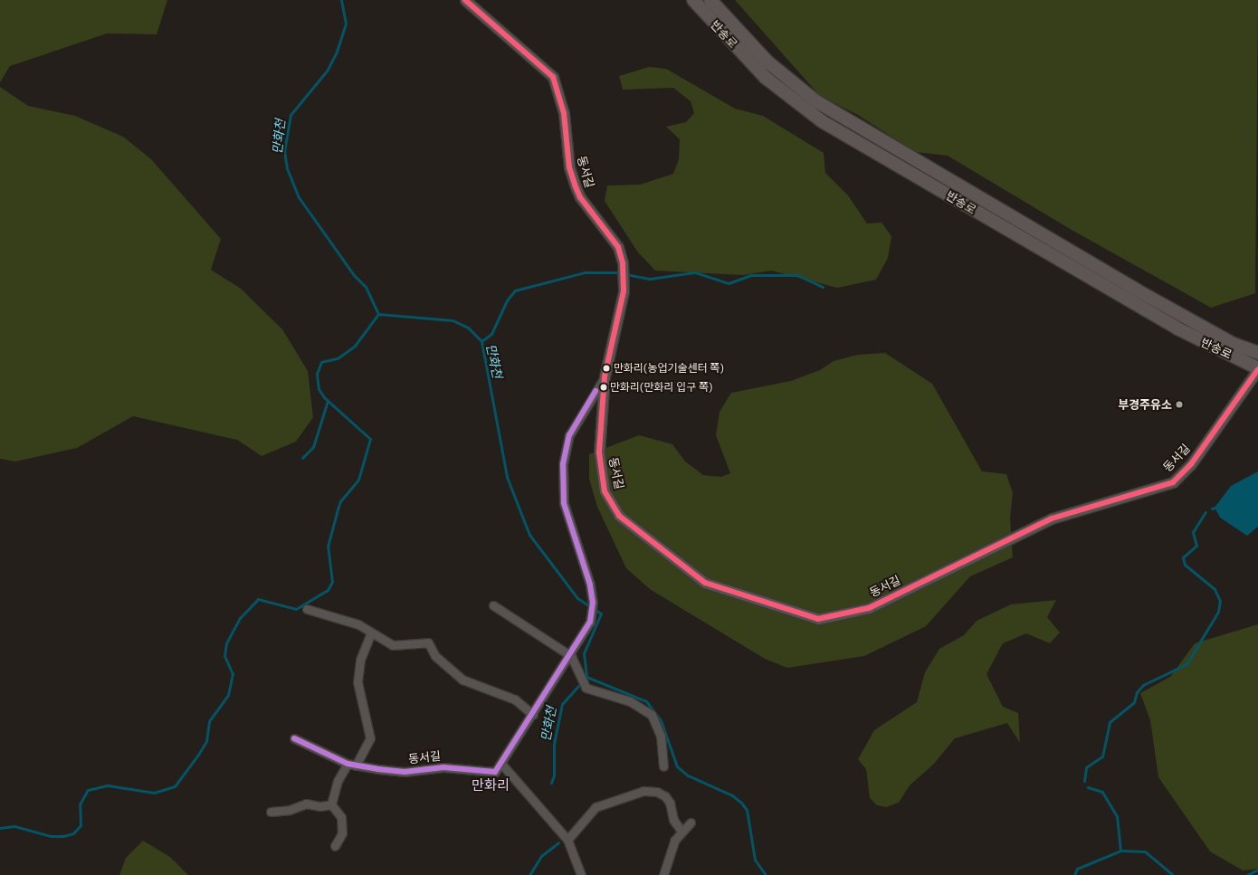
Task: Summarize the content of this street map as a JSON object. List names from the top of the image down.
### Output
{
  "streets": {
    "main road": ["반송로"],
    "street": ["동서길"]
  },
  "crossings": [
    ["반송로", "동서길"]
  ],
  "districts": ["만화리"],
  "water": ["만화천"],
  "places": ["만화리(농업기술센터 쪽)", "만화리(만화리 입구 쪽)", "부경주유소"]
}
